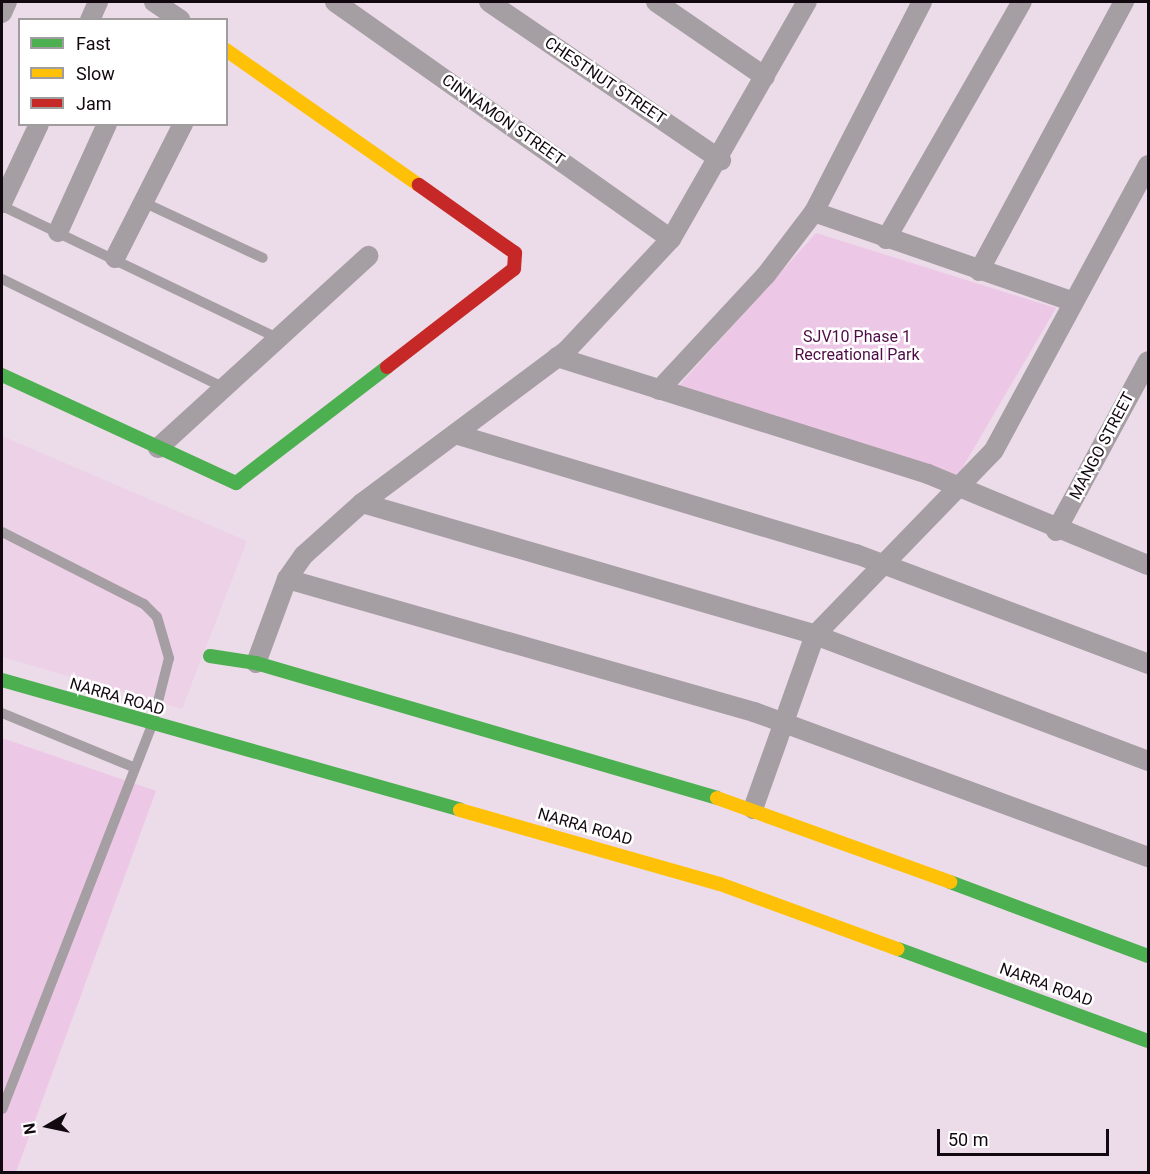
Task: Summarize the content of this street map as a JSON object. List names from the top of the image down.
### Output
{
  "streets": {
    "street": [
      "CHESTNUT STREET",
      "CINNAMON STREET",
      "MANGO STREET",
      "NARRA ROAD"
    ]
  },
  "parks": ["SJV10 Phase 1 Recreational Park"],
  "legend": ["Fast", "Slow", "Jam"],
  "scale_bar": "50 m",
  "north": "left"
}
